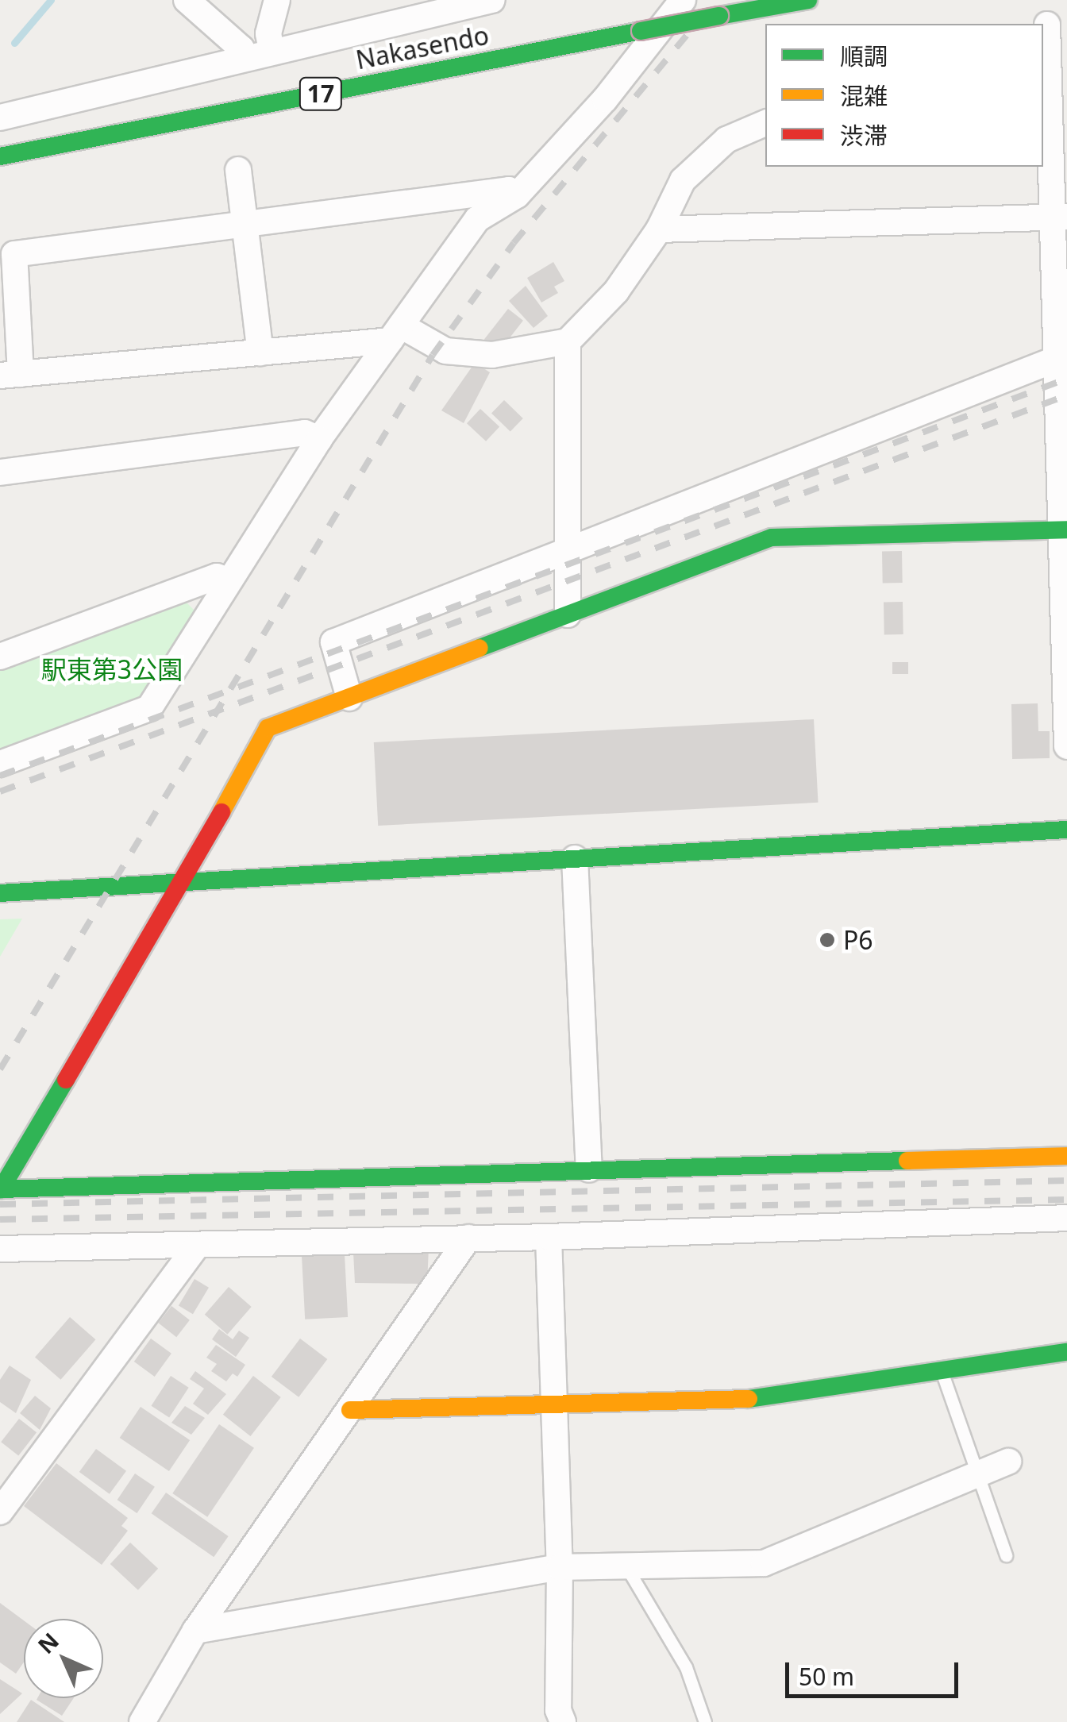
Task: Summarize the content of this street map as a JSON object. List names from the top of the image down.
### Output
{
  "streets": {
    "main road": ["Nakasendo", "17"]
  },
  "parks": ["駅東第3公園"],
  "places": ["P6"],
  "legend": ["順調", "混雑", "渋滞"],
  "scale_bar": "50 m",
  "north": "top left"
}
